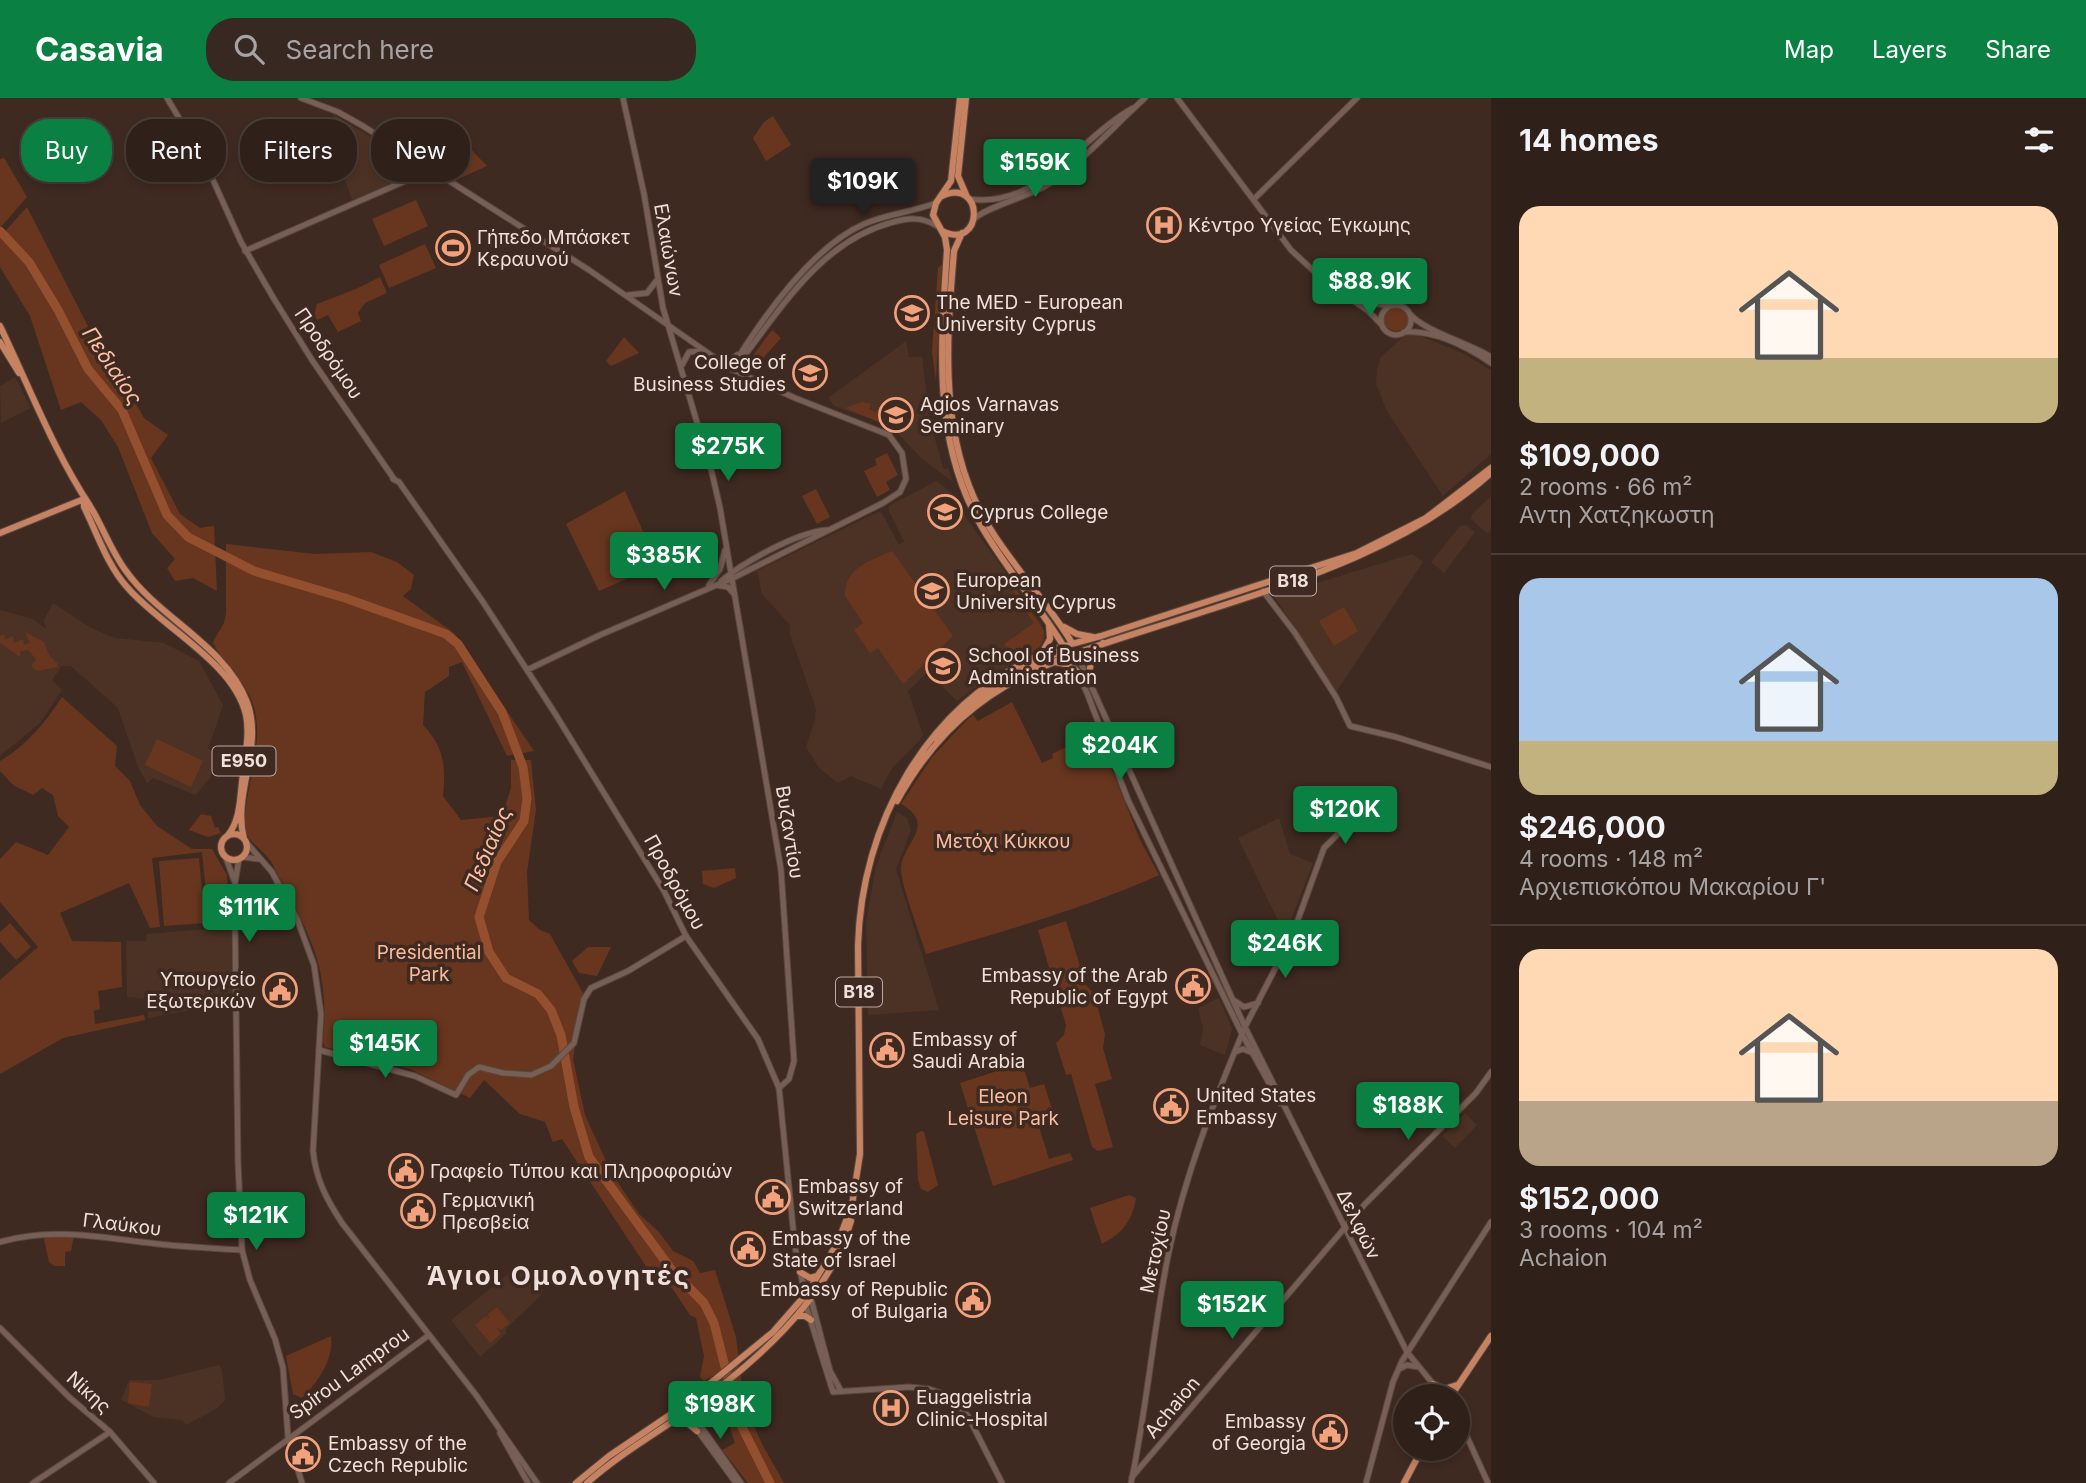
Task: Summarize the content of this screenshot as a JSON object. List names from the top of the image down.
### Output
{
  "streets": {
    "main road": [
      "Ελαιώνων",
      "Προδρόμου",
      "B18",
      "E950",
      "Βυζαντίου",
      "Γλαύκου",
      "Δελφών",
      "Μετοχίου",
      "Spirou Lamprou",
      "Νίκης",
      "Achaion"
    ]
  },
  "crossings": [
    ["Ελαιώνων", "Βυζαντίου"],
    ["Προδρόμου", "B18"],
    ["Προδρόμου", "Βυζαντίου"],
    ["B18", "Δελφών"],
    ["Δελφών", "Μετοχίου"],
    ["Δελφών", "Achaion"],
    ["Μετοχίου", "Achaion"]
  ],
  "districts": ["Άγιοι Ομολογητές"],
  "water": ["Πεδιαίος"],
  "parks": ["Μετόχι Κύκκου", "Presidential Park", "Eleon Leisure Park"],
  "places": {
    "hospital": ["Κέντρο Υγείας Έγκωμης", "Euaggelistria Clinic-Hospital"],
    "sports": ["Γήπεδο Μπάσκετ Κεραυνού"],
    "school or university": [
      "The MED - European University Cyprus",
      "College of Business Studies",
      "Agios Varnavas Seminary",
      "Cyprus College",
      "European University Cyprus",
      "School of Business Administration"
    ],
    "public building": [
      "Embassy of the Arab Republic of Egypt",
      "Υπουργείο Εξωτερικών",
      "Embassy of Saudi Arabia",
      "United States Embassy",
      "Γραφείο Τύπου και Πληροφοριών",
      "Embassy of Switzerland",
      "Γερμανική Πρεσβεία",
      "Embassy of the State of Israel",
      "Embassy of Republic of Bulgaria",
      "Embassy of Georgia",
      "Embassy of the Czech Republic"
    ]
  },
  "page": {
    "header": "Casavia",
    "search": "Search here",
    "nav": ["Map", "Layers", "Share"],
    "heading": "14 homes",
    "chip": [
      "Buy",
      "Rent",
      "Filters",
      "New"
    ],
    "price": [
      "$159K",
      "$109K",
      "$88.9K",
      "$275K",
      "$385K",
      "$204K",
      "$120K",
      "$111K",
      "$246K",
      "$145K",
      "$188K",
      "$121K",
      "$152K",
      "$198K"
    ],
    "list": [
      {
        "name": "$109,000",
        "note": "2 rooms · 66 m² · Αντη Χατζηκωστη"
      },
      {
        "name": "$246,000",
        "note": "4 rooms · 148 m² · Αρχιεπισκόπου Μακαρίου Γ'"
      },
      {
        "name": "$152,000",
        "note": "3 rooms · 104 m² · Achaion"
      }
    ]
  }
}
